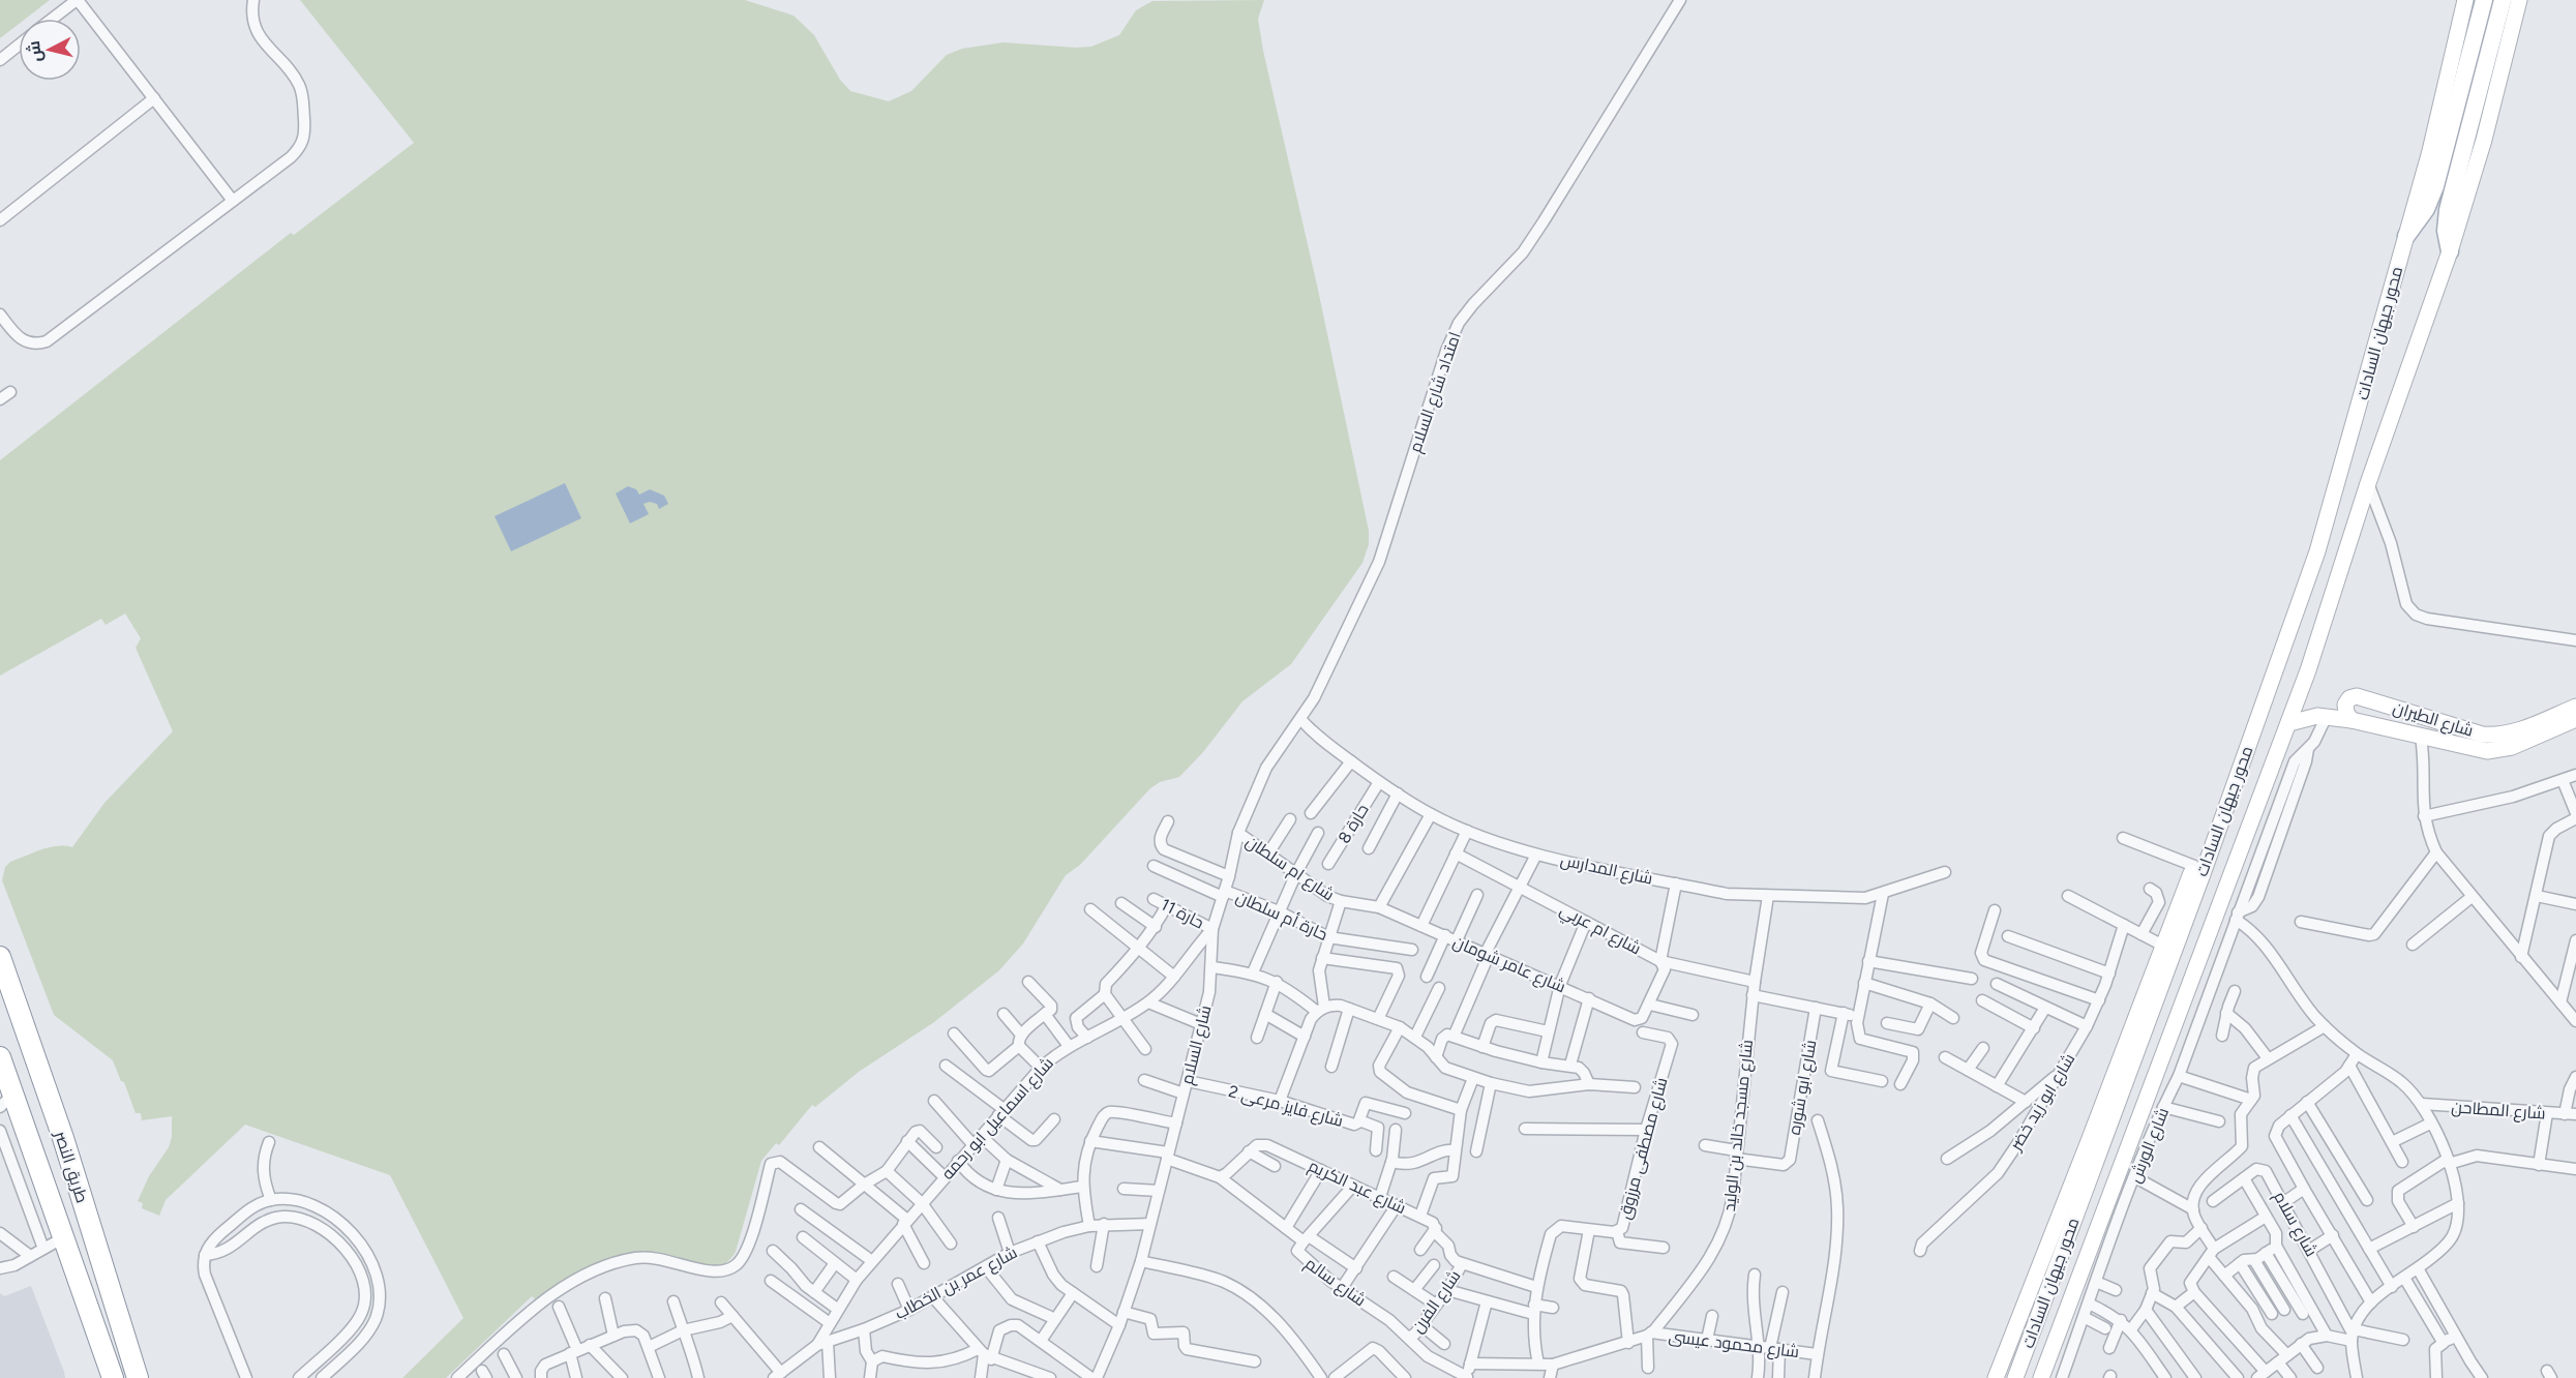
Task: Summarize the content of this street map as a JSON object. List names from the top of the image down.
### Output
{
  "streets": {
    "highway": ["طريق النصر"],
    "main road": ["محور جيهان السادات", "شارع الطيران"],
    "street": [
      "امتداد شارع السلام",
      "حارة 8",
      "شارع ام سلطان",
      "شارع المدارس",
      "حارة 11",
      "حارة أم سلطان",
      "شارع ام عربي",
      "شارع عامر شومان",
      "شارع السلام",
      "شارع ابو شوره",
      "شارع ابو زيد خضر",
      "شارع فايز مرعى 2",
      "شارع المطاحن",
      "شارع اسماعيل ابو رحمه",
      "شارع مسجد خالد بن الوليد",
      "شارع الورش",
      "شارع مصطفى مرزوق",
      "شارع عبد الكريم",
      "شارع سلام",
      "شارع سالم",
      "شارع عمر بن الخطاب",
      "شارع الفرن",
      "شارع محمود عيسى"
    ]
  },
  "crossings": [
    ["محور جيهان السادات", "شارع الطيران"],
    ["امتداد شارع السلام", "شارع المدارس"],
    ["امتداد شارع السلام", "شارع السلام"],
    ["شارع الطيران", "شارع الورش"],
    ["حارة 8", "شارع المدارس"],
    ["شارع ام سلطان", "شارع عامر شومان"],
    ["شارع ام سلطان", "شارع السلام"],
    ["شارع المدارس", "شارع السلام"],
    ["شارع المدارس", "شارع مسجد خالد بن الوليد"],
    ["حارة 11", "شارع السلام"],
    ["حارة 11", "شارع اسماعيل ابو رحمه"],
    ["حارة أم سلطان", "شارع السلام"],
    ["شارع ام عربي", "شارع مسجد خالد بن الوليد"],
    ["شارع السلام", "شارع فايز مرعى 2"],
    ["شارع السلام", "شارع اسماعيل ابو رحمه"],
    ["شارع السلام", "شارع عمر بن الخطاب"],
    ["شارع ابو شوره", "شارع مسجد خالد بن الوليد"],
    ["شارع اسماعيل ابو رحمه", "شارع عمر بن الخطاب"],
    ["شارع مسجد خالد بن الوليد", "شارع محمود عيسى"],
    ["شارع عبد الكريم", "شارع الفرن"],
    ["شارع سالم", "شارع الفرن"]
  ],
  "north": "left"
}
